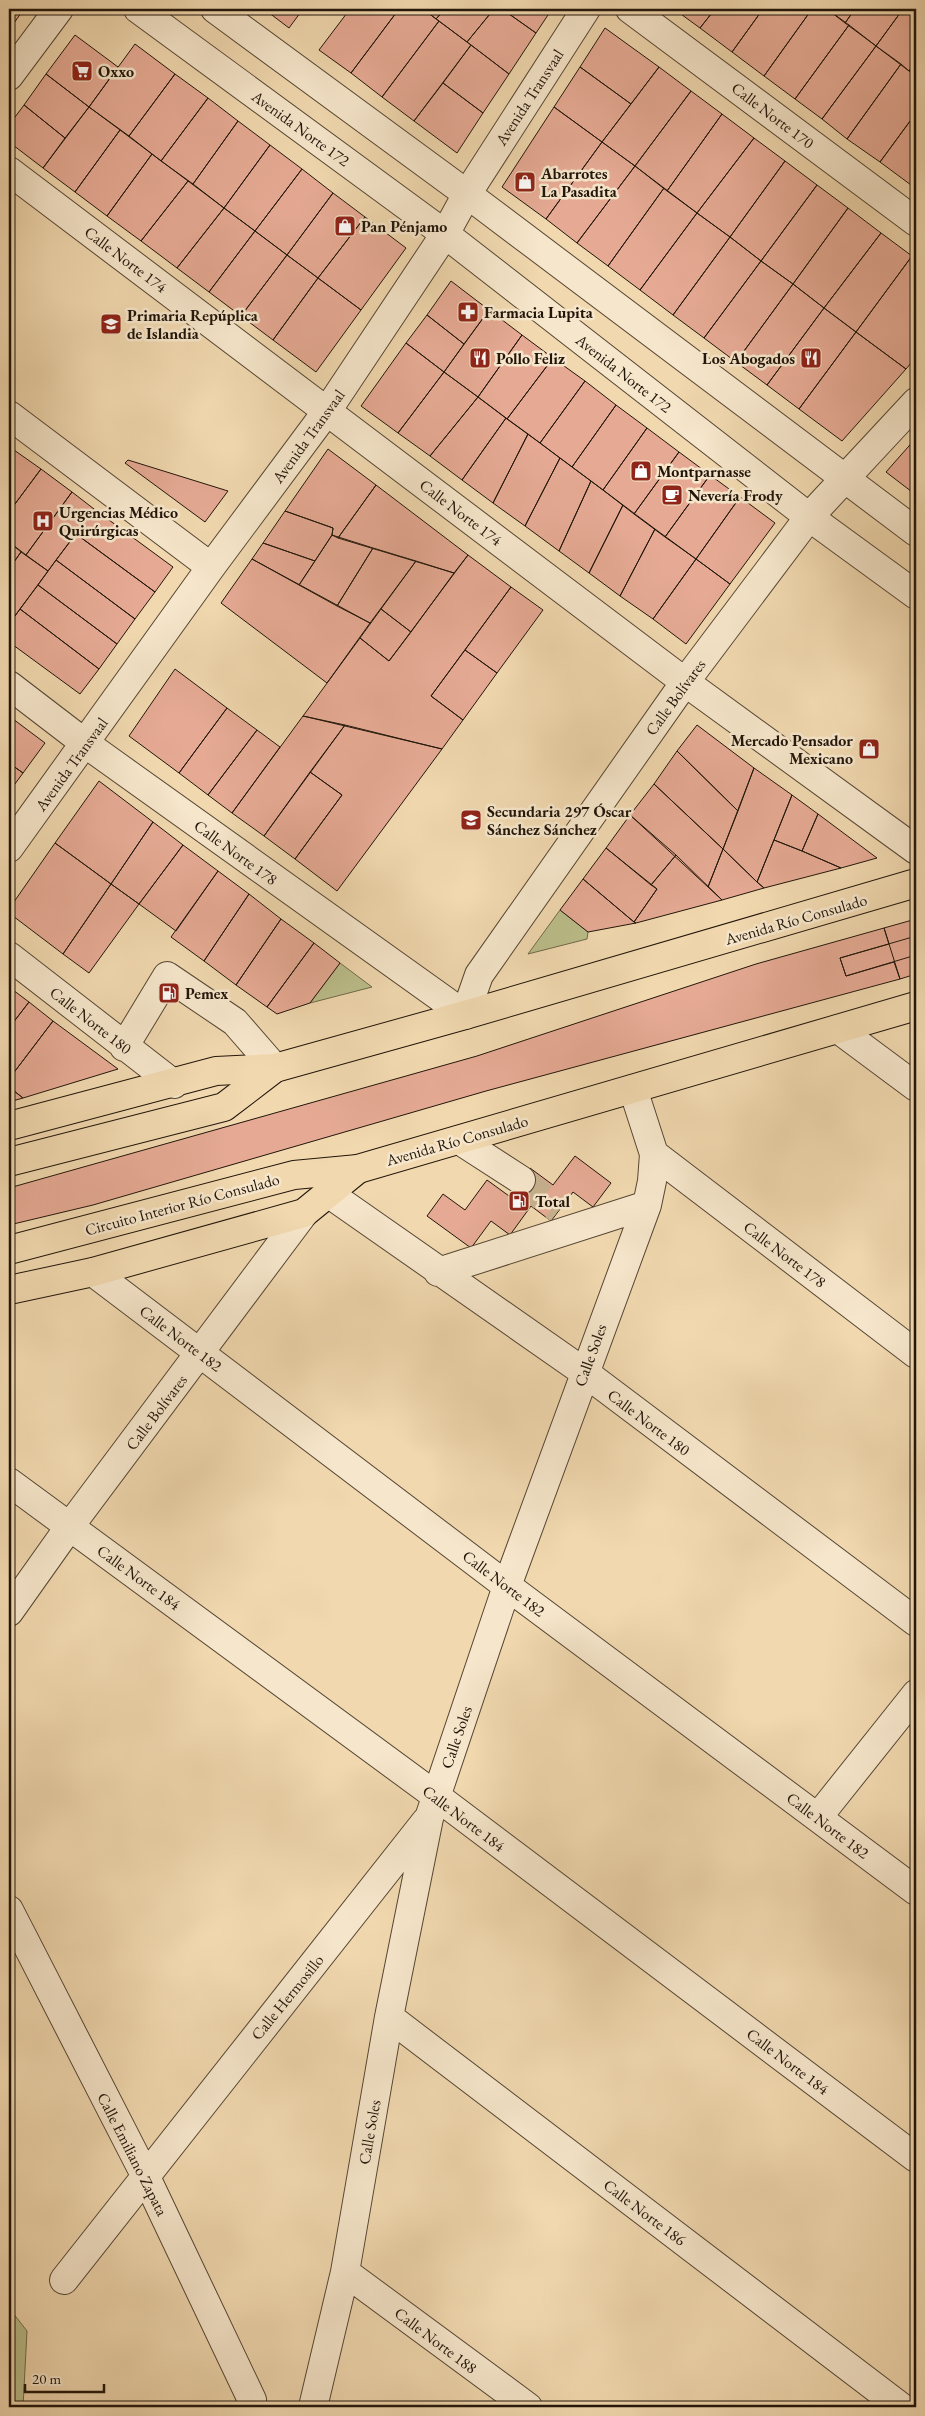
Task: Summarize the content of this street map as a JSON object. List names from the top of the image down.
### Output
{
  "streets": {
    "main road": ["Avenida Río Consulado", "Circuito Interior Río Consulado"],
    "street": [
      "Avenida Transvaal",
      "Calle Norte 170",
      "Avenida Norte 172",
      "Calle Norte 174",
      "Calle Bolívares",
      "Calle Norte 178",
      "Calle Norte 180",
      "Calle Norte 182",
      "Calle Soles",
      "Calle Norte 184",
      "Calle Hermosillo",
      "Calle Emiliano Zapata",
      "Calle Norte 186",
      "Calle Norte 188"
    ]
  },
  "crossings": [
    ["Avenida Transvaal", "Avenida Norte 172"],
    ["Avenida Transvaal", "Calle Norte 174"],
    ["Avenida Transvaal", "Calle Norte 178"],
    ["Avenida Norte 172", "Calle Bolívares"],
    ["Calle Norte 174", "Calle Bolívares"],
    ["Calle Bolívares", "Calle Norte 178"],
    ["Calle Bolívares", "Avenida Río Consulado"],
    ["Calle Bolívares", "Calle Norte 182"],
    ["Calle Bolívares", "Calle Norte 184"],
    ["Calle Norte 178", "Avenida Río Consulado"],
    ["Calle Norte 178", "Calle Soles"],
    ["Avenida Río Consulado", "Calle Norte 180"],
    ["Avenida Río Consulado", "Circuito Interior Río Consulado"],
    ["Avenida Río Consulado", "Calle Norte 182"],
    ["Avenida Río Consulado", "Calle Soles"],
    ["Calle Norte 180", "Calle Soles"],
    ["Calle Norte 182", "Calle Soles"],
    ["Calle Soles", "Calle Norte 184"],
    ["Calle Soles", "Calle Hermosillo"],
    ["Calle Soles", "Calle Norte 186"],
    ["Calle Soles", "Calle Norte 188"],
    ["Calle Norte 184", "Calle Hermosillo"],
    ["Calle Hermosillo", "Calle Emiliano Zapata"]
  ],
  "places": {
    "supermarket": ["Oxxo"],
    "shop": [
      "Abarrotes La Pasadita",
      "Pan Pénjamo",
      "Montparnasse",
      "Mercado Pensador Mexicano"
    ],
    "pharmacy": ["Farmacia Lupita"],
    "school or university": ["Primaria Repúplica de Islandia", "Secundaria 297 Óscar Sánchez Sánchez"],
    "restaurant": ["Pollo Feliz", "Los Abogados"],
    "cafe": ["Nevería Frody"],
    "hospital": ["Urgencias Médico Quirúrgicas"],
    "fuel station": ["Pemex", "Total"]
  },
  "scale_bar": "20 m"
}
